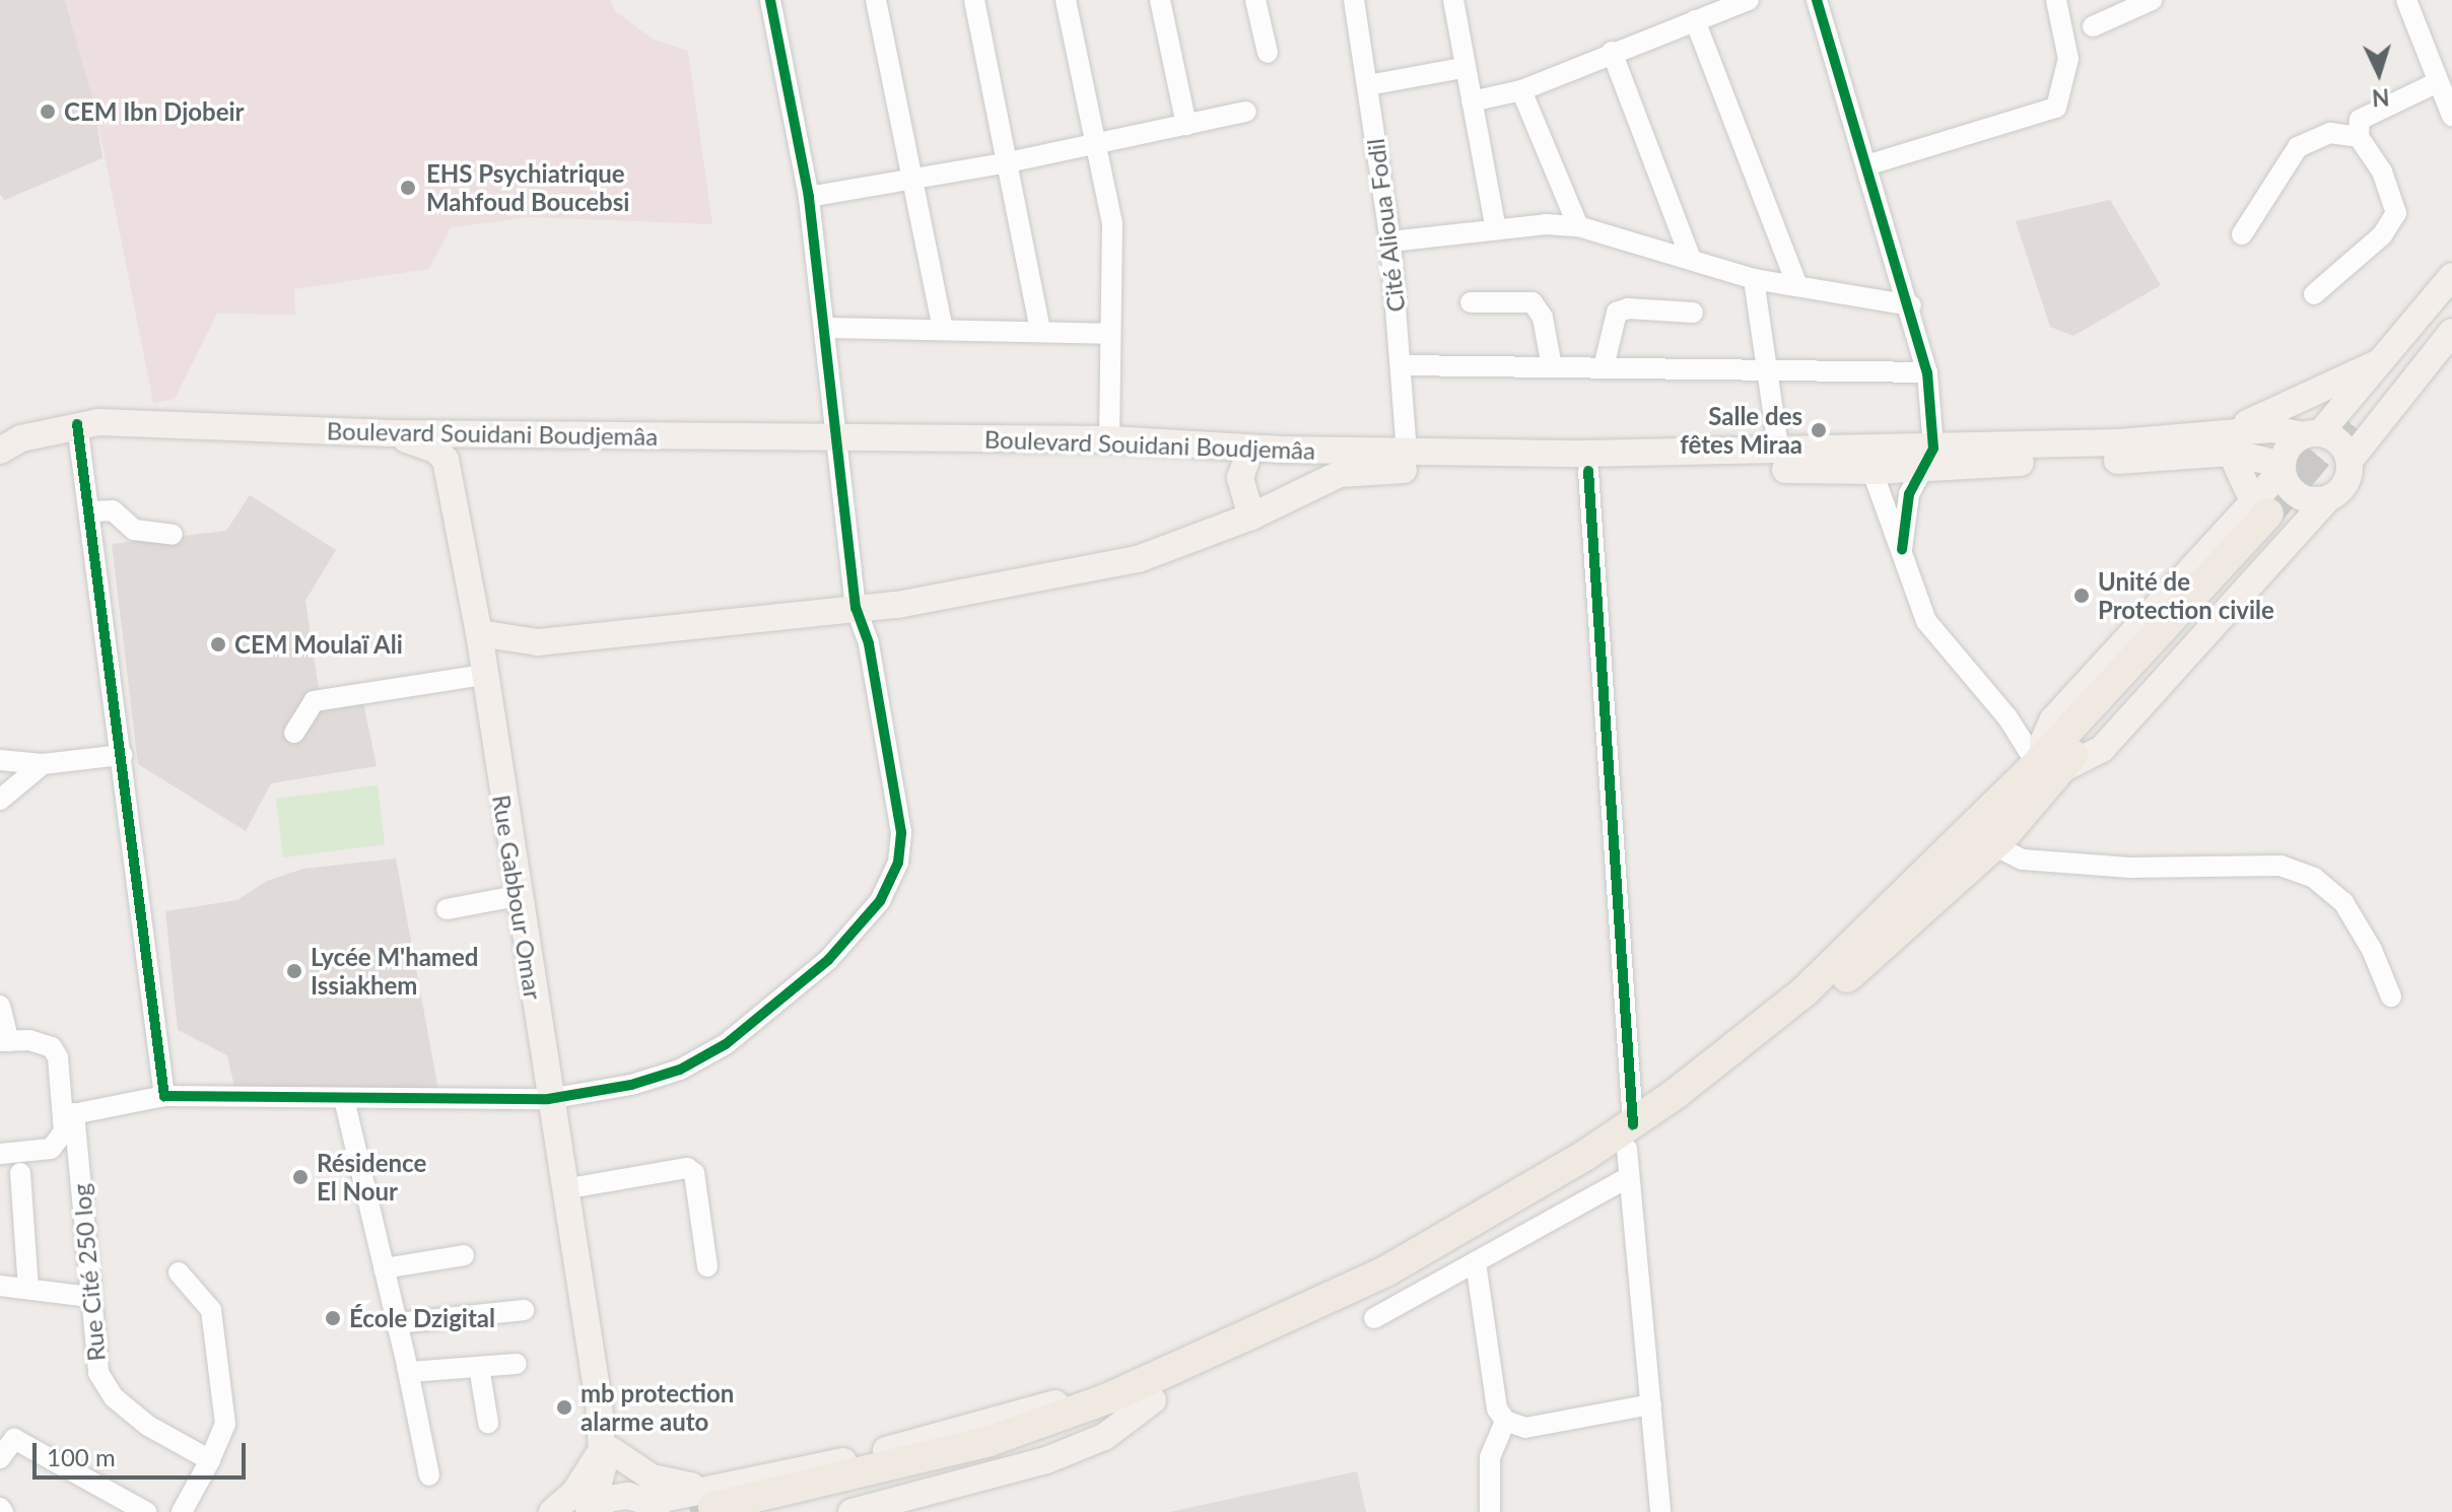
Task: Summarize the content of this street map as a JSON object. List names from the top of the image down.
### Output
{
  "streets": {
    "main road": ["Boulevard Souidani Boudjemâa", "Rue Gabbour Omar"],
    "street": ["Cité Alioua Fodil", "Rue Cité 250 log"]
  },
  "crossings": [
    ["Cité Alioua Fodil", "Boulevard Souidani Boudjemâa"],
    ["Boulevard Souidani Boudjemâa", "Rue Gabbour Omar"]
  ],
  "places": [
    "CEM Ibn Djobeir",
    "EHS Psychiatrique Mahfoud Boucebsi",
    "Salle des fêtes Miraa",
    "Unité de Protection civile",
    "CEM Moulaï Ali",
    "Lycée M'hamed Issiakhem",
    "Résidence El Nour",
    "École Dzigital",
    "mb protection alarme auto"
  ],
  "scale_bar": "100 m",
  "north": "bottom"
}
